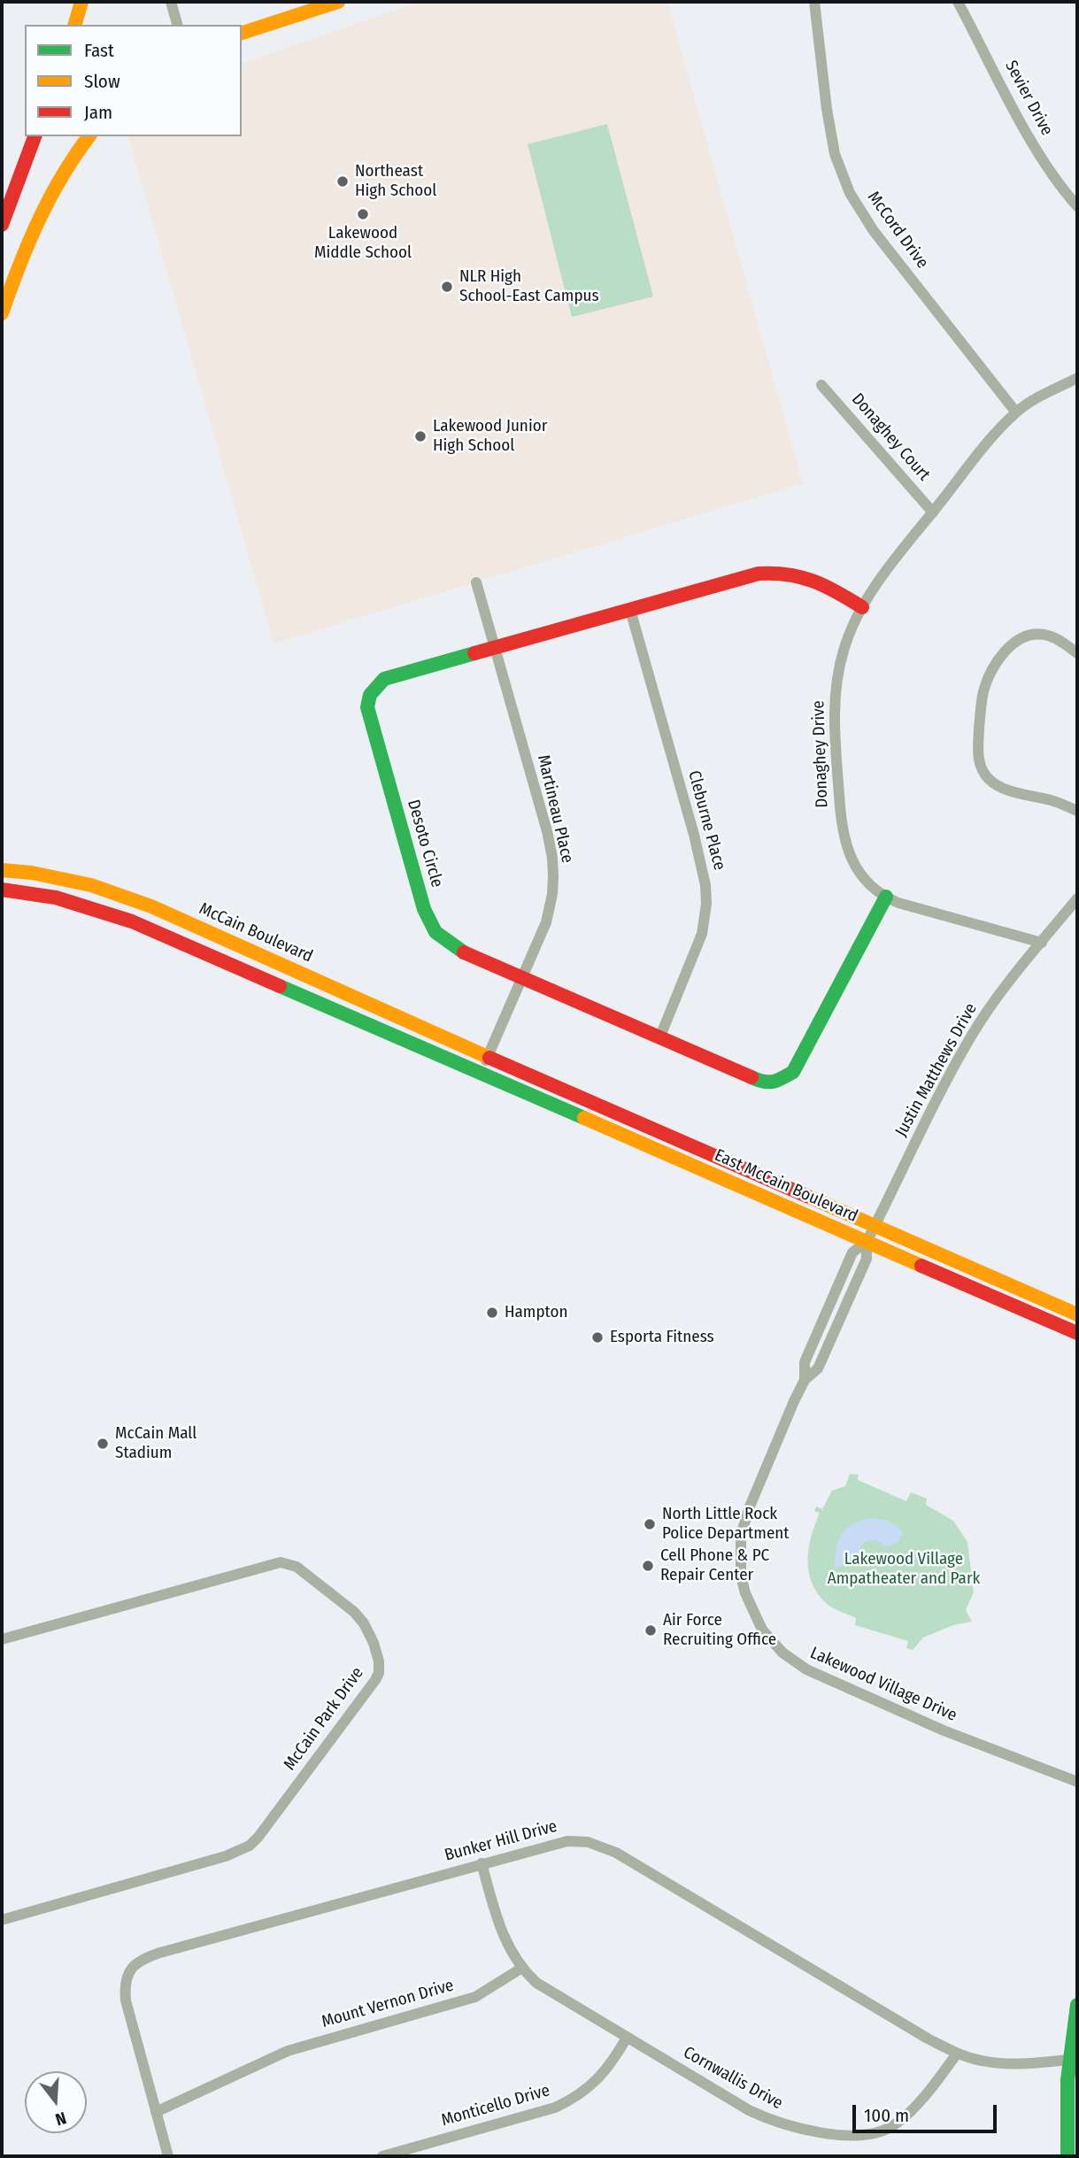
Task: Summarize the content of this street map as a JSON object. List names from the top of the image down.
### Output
{
  "streets": {
    "main road": ["Desoto Circle", "McCain Boulevard", "East McCain Boulevard"],
    "street": [
      "Sevier Drive",
      "McCord Drive",
      "Donaghey Court",
      "Donaghey Drive",
      "Martineau Place",
      "Cleburne Place",
      "Justin Matthews Drive",
      "Lakewood Village Drive",
      "McCain Park Drive",
      "Bunker Hill Drive",
      "Mount Vernon Drive",
      "Cornwallis Drive",
      "Monticello Drive"
    ]
  },
  "crossings": [
    ["McCord Drive", "Donaghey Drive"],
    ["Donaghey Court", "Donaghey Drive"],
    ["Donaghey Drive", "Desoto Circle"],
    ["Donaghey Drive", "Justin Matthews Drive"],
    ["Martineau Place", "Desoto Circle"],
    ["Martineau Place", "McCain Boulevard"],
    ["Martineau Place", "East McCain Boulevard"],
    ["Cleburne Place", "Desoto Circle"],
    ["McCain Boulevard", "East McCain Boulevard"],
    ["Justin Matthews Drive", "East McCain Boulevard"],
    ["Justin Matthews Drive", "Lakewood Village Drive"],
    ["East McCain Boulevard", "Lakewood Village Drive"],
    ["Bunker Hill Drive", "Mount Vernon Drive"],
    ["Bunker Hill Drive", "Cornwallis Drive"],
    ["Mount Vernon Drive", "Cornwallis Drive"],
    ["Cornwallis Drive", "Monticello Drive"]
  ],
  "parks": ["Lakewood Village Ampatheater and Park"],
  "places": [
    "Northeast High School",
    "Lakewood Middle School",
    "NLR High School-East Campus",
    "Lakewood Junior High School",
    "Hampton",
    "Esporta Fitness",
    "McCain Mall Stadium",
    "North Little Rock Police Department",
    "Cell Phone & PC Repair Center",
    "Air Force Recruiting Office"
  ],
  "legend": ["Fast", "Slow", "Jam"],
  "scale_bar": "100 m",
  "north": "bottom"
}
